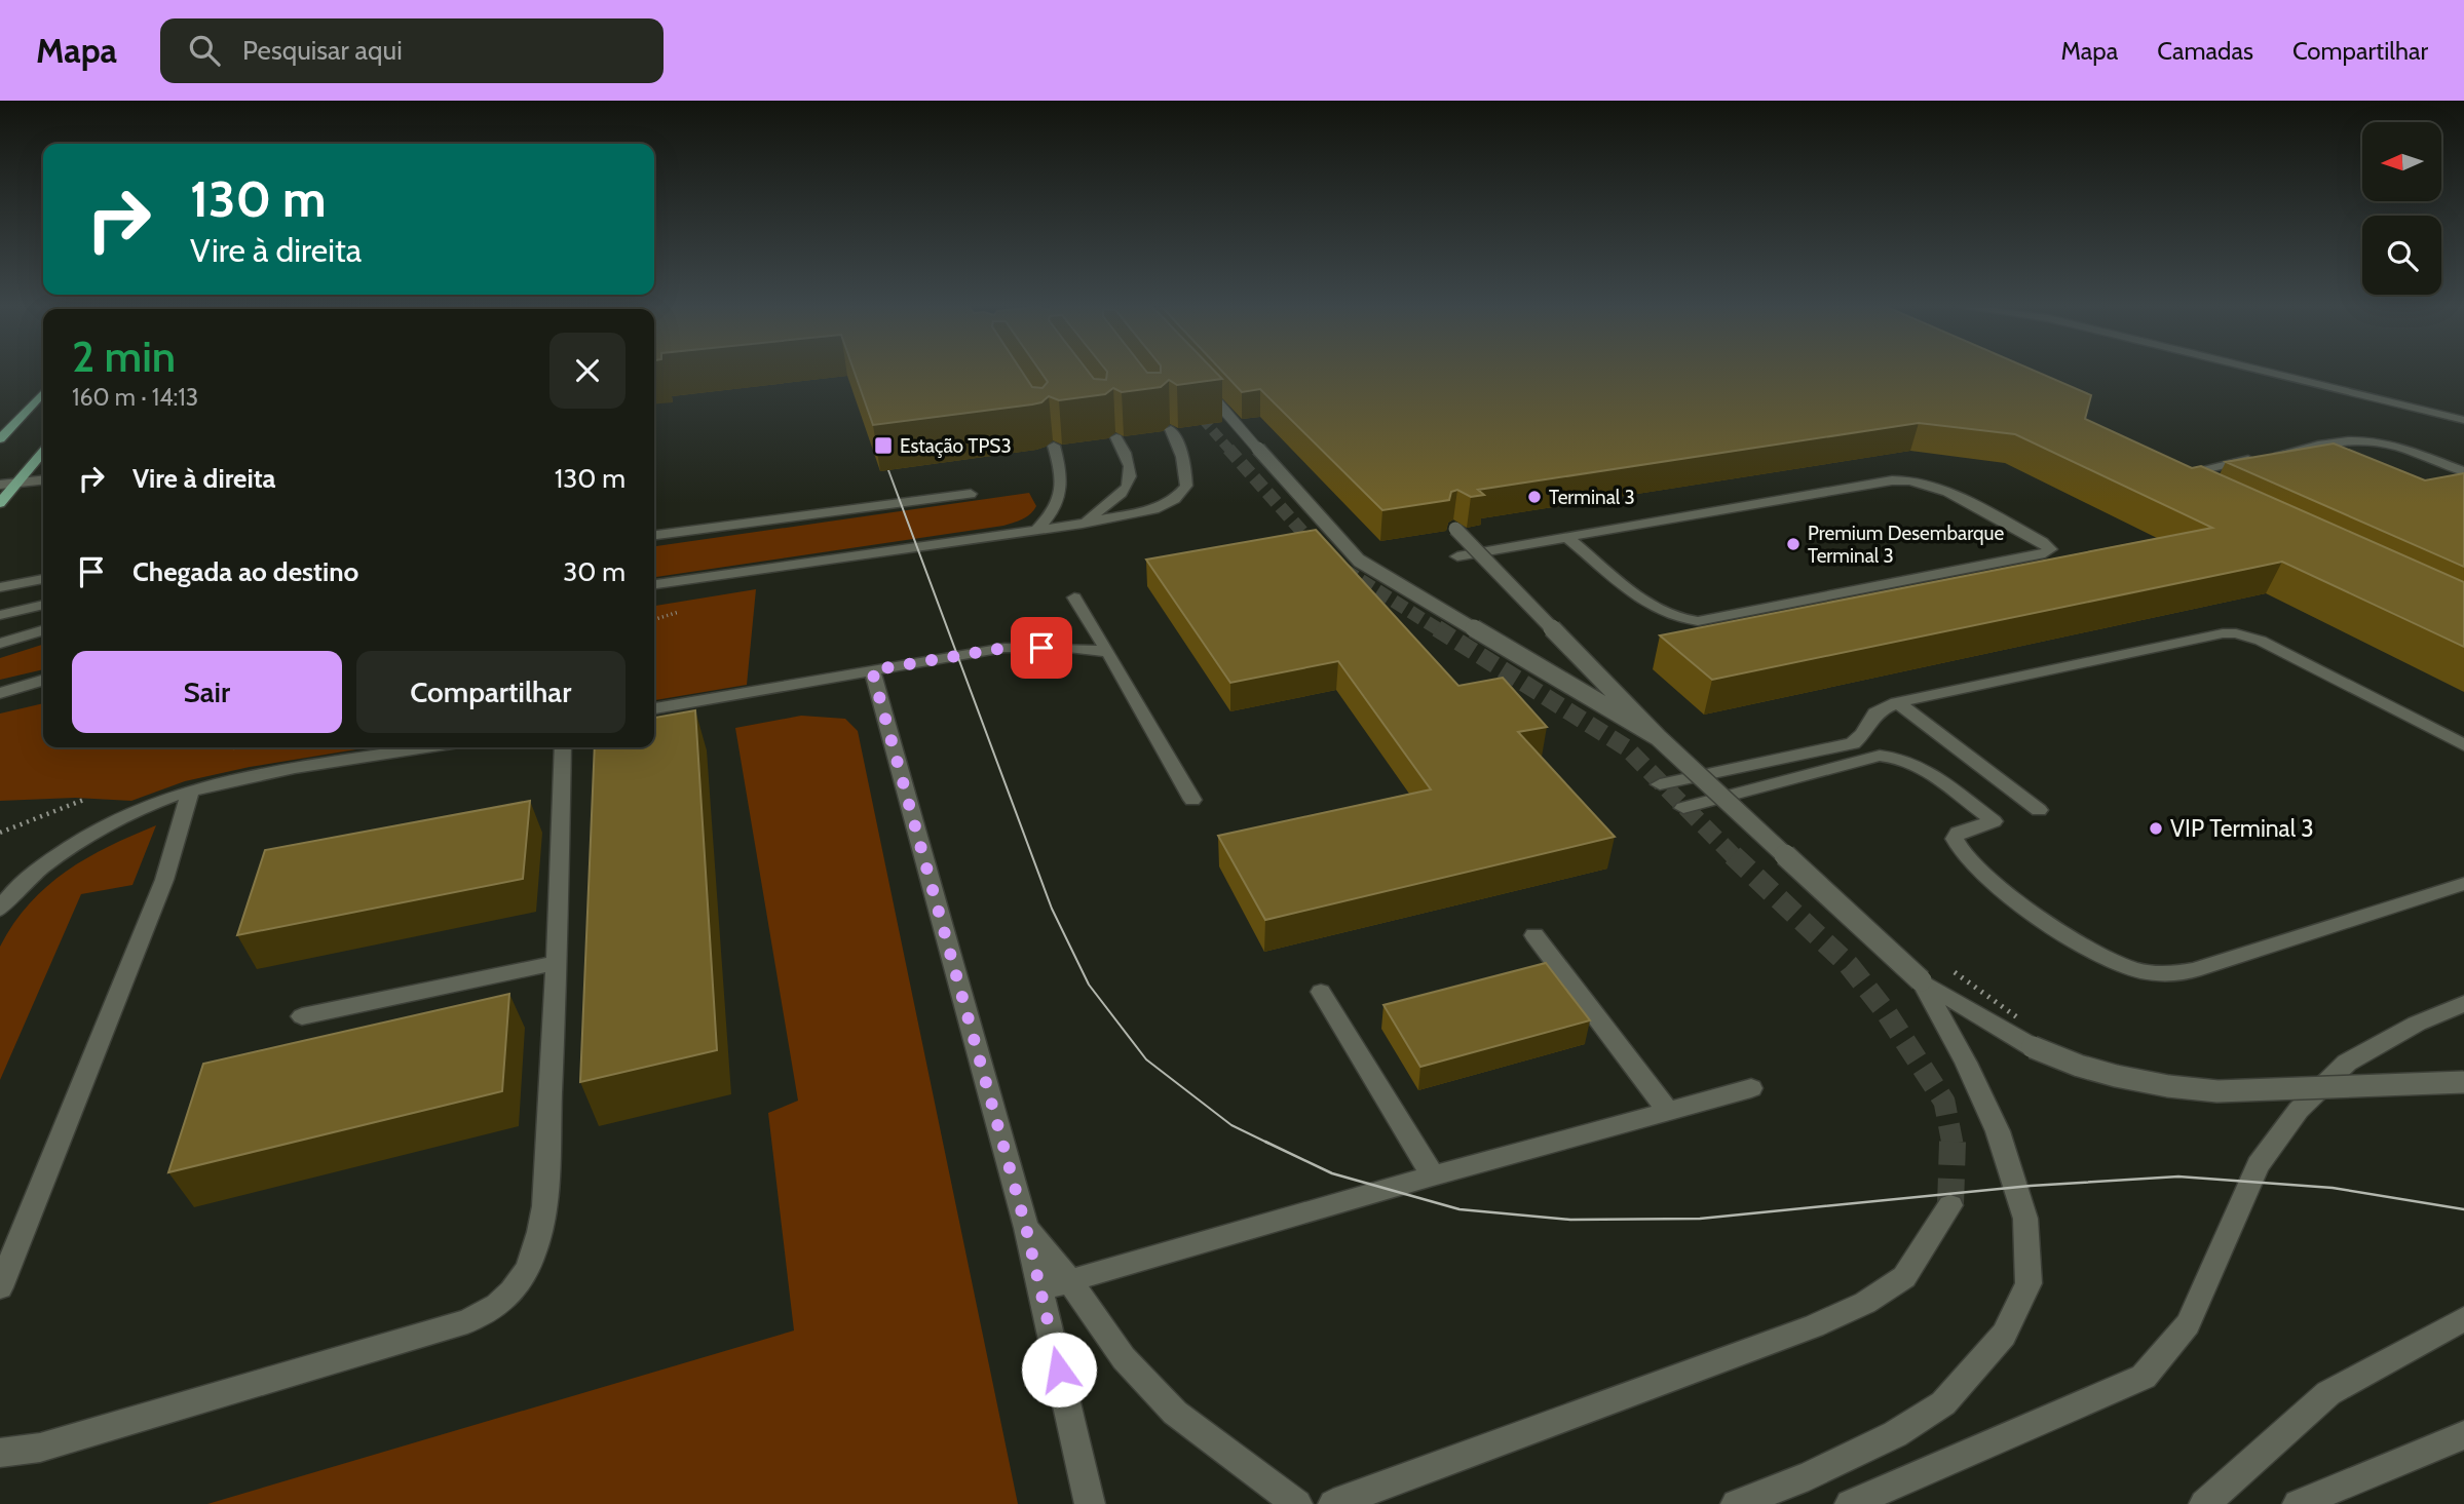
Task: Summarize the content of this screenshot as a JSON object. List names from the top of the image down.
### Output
{
  "places": {
    "transit": ["Estação TPS3"],
    "other": ["Terminal 3", "Premium Desembarque Terminal 3", "VIP Terminal 3"]
  },
  "north": "left",
  "page": {
    "header": "Mapa",
    "search": "Pesquisar aqui",
    "nav": ["Mapa", "Camadas", "Compartilhar"],
    "turn": ["130 m", "Vire à direita"],
    "heading": ["2 min", "160 m · 14:13"],
    "list": [
      {
        "name": "Vire à direita",
        "value": "130 m"
      },
      {
        "name": "Chegada ao destino",
        "value": "30 m"
      }
    ],
    "buttons": ["Sair", "Compartilhar"]
  }
}
